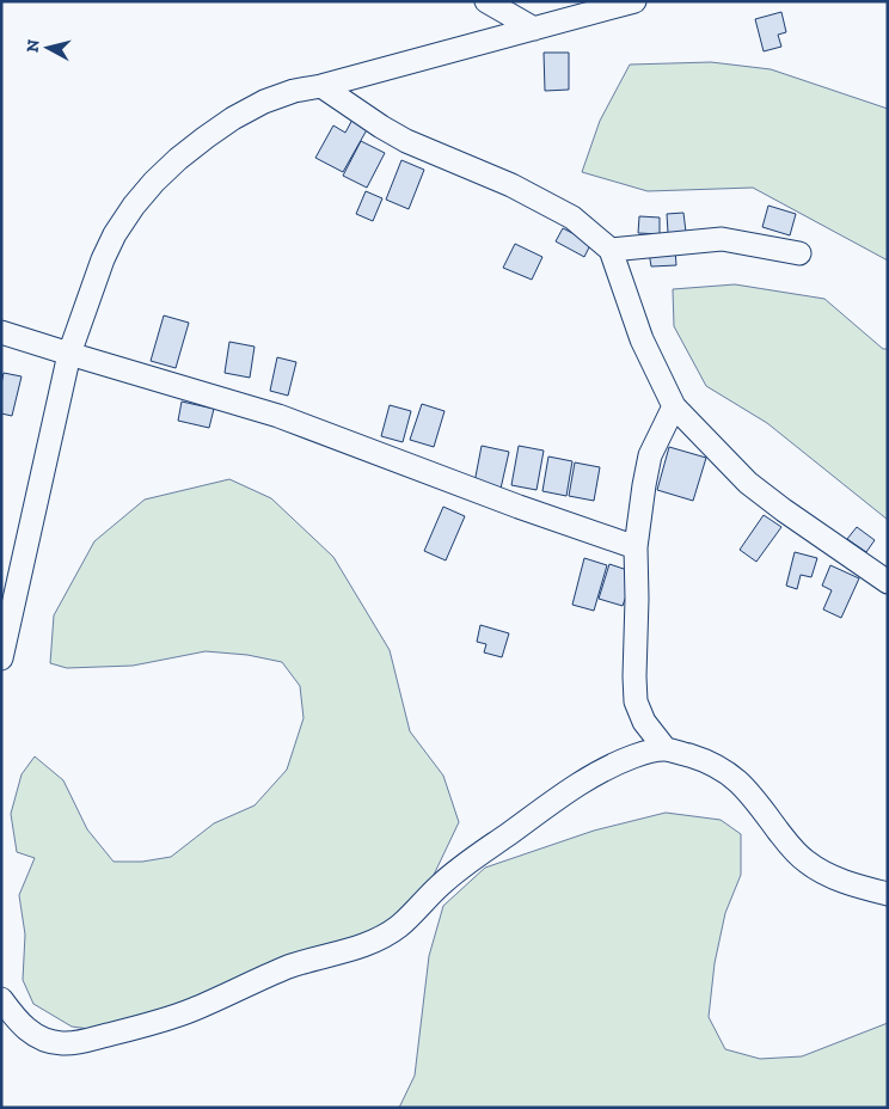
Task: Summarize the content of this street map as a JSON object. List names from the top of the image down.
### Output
{
  "north": "left"
}
